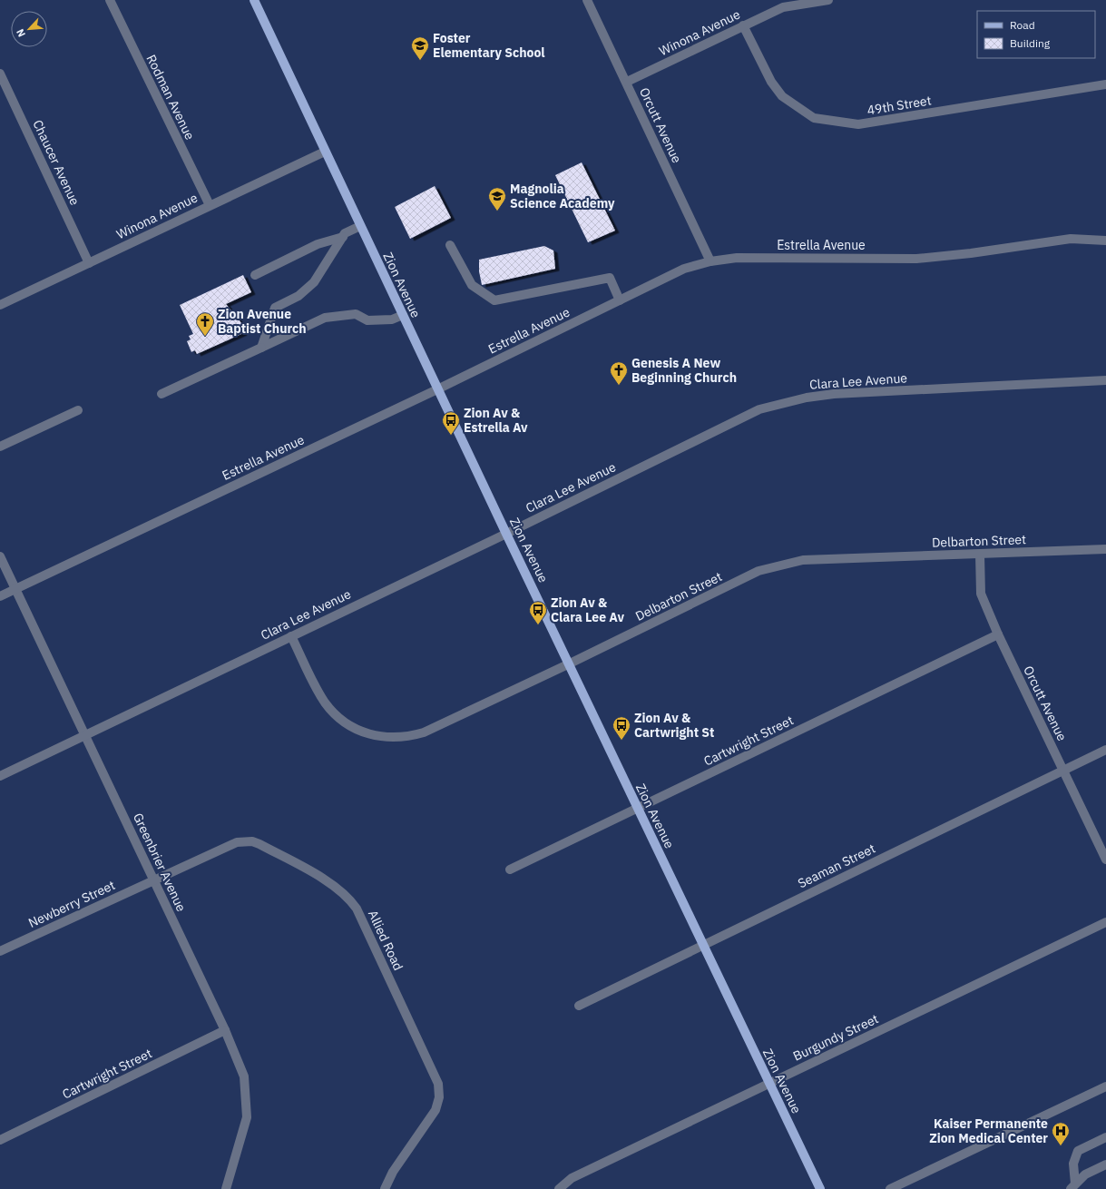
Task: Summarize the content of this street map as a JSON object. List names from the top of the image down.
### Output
{
  "streets": {
    "main road": ["Zion Avenue"],
    "street": [
      "Winona Avenue",
      "Rodman Avenue",
      "49th Street",
      "Orcutt Avenue",
      "Chaucer Avenue",
      "Estrella Avenue",
      "Clara Lee Avenue",
      "Delbarton Street",
      "Cartwright Street",
      "Greenbrier Avenue",
      "Seaman Street",
      "Newberry Street",
      "Allied Road",
      "Burgundy Street"
    ]
  },
  "crossings": [
    ["Winona Avenue", "Rodman Avenue"],
    ["Winona Avenue", "49th Street"],
    ["Winona Avenue", "Orcutt Avenue"],
    ["Winona Avenue", "Chaucer Avenue"],
    ["Winona Avenue", "Zion Avenue"],
    ["Orcutt Avenue", "Estrella Avenue"],
    ["Orcutt Avenue", "Delbarton Street"],
    ["Orcutt Avenue", "Cartwright Street"],
    ["Orcutt Avenue", "Seaman Street"],
    ["Estrella Avenue", "Zion Avenue"],
    ["Estrella Avenue", "Greenbrier Avenue"],
    ["Zion Avenue", "Clara Lee Avenue"],
    ["Zion Avenue", "Delbarton Street"],
    ["Zion Avenue", "Cartwright Street"],
    ["Zion Avenue", "Seaman Street"],
    ["Zion Avenue", "Burgundy Street"],
    ["Clara Lee Avenue", "Delbarton Street"],
    ["Clara Lee Avenue", "Greenbrier Avenue"],
    ["Cartwright Street", "Greenbrier Avenue"],
    ["Greenbrier Avenue", "Newberry Street"],
    ["Greenbrier Avenue", "Allied Road"],
    ["Newberry Street", "Allied Road"]
  ],
  "places": {
    "school or university": ["Foster Elementary School", "Magnolia Science Academy"],
    "church": ["Zion Avenue Baptist Church", "Genesis A New Beginning Church"],
    "bus stop": ["Zion Av & Estrella Av", "Zion Av & Clara Lee Av", "Zion Av & Cartwright St"],
    "hospital": ["Kaiser Permanente Zion Medical Center"]
  },
  "legend": ["Road", "Building"],
  "north": "bottom left"
}
